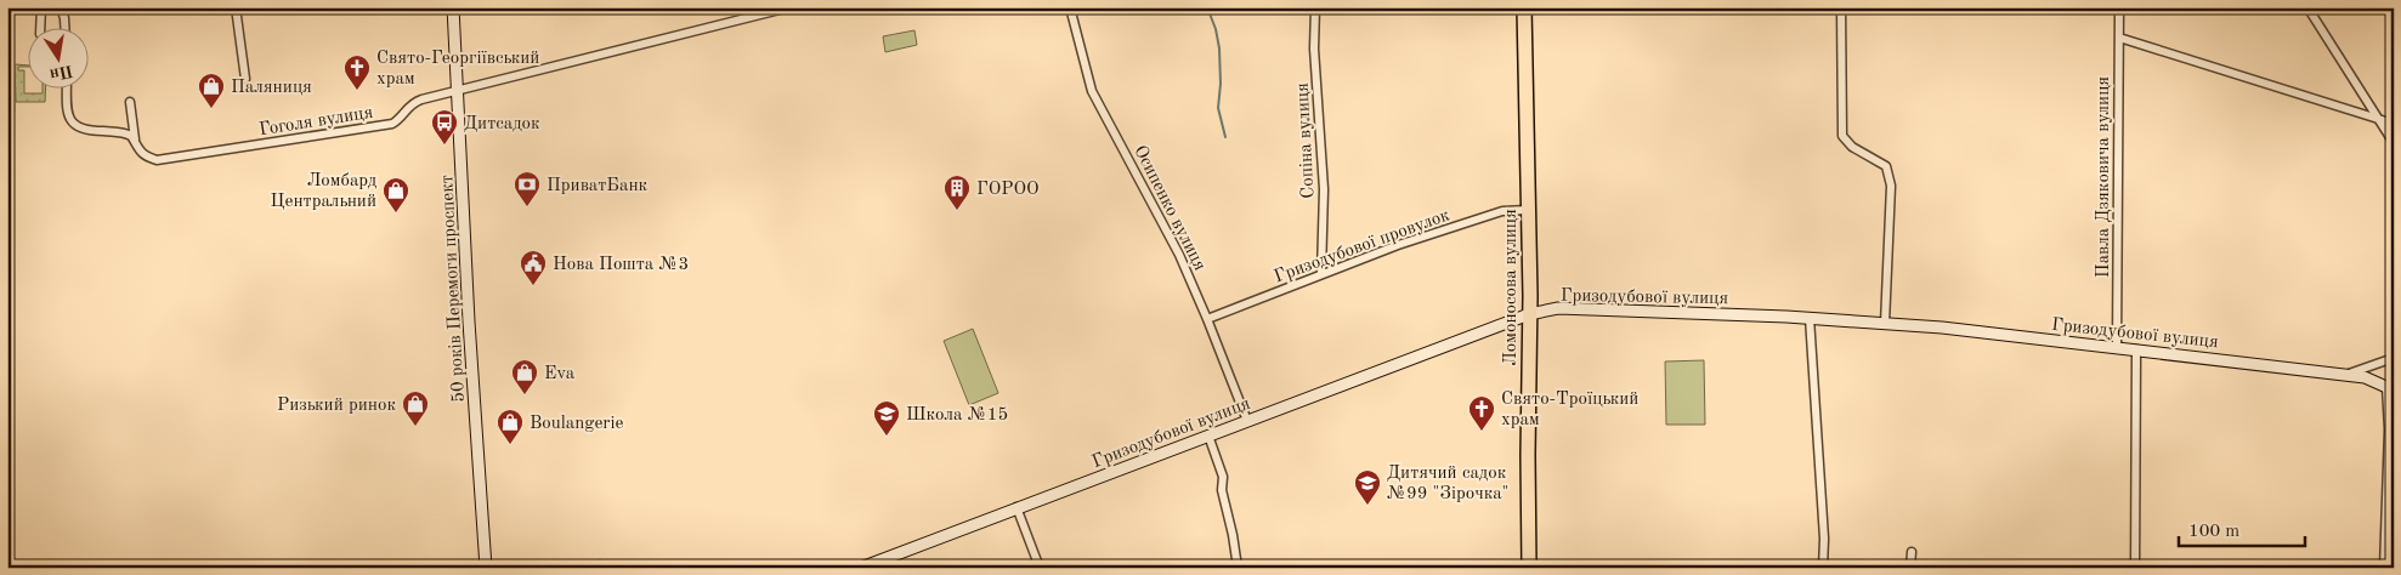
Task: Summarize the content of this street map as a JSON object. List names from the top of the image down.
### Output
{
  "streets": {
    "highway": ["Ломоносова вулиця"],
    "street": [
      "Гоголя вулиця",
      "Сопіна вулиця",
      "Павла Дзяковича вулиця",
      "Осипенко вулиця",
      "Гризодубової провулок",
      "50 років Перемоги проспект",
      "Гризодубової вулиця"
    ]
  },
  "crossings": [
    ["Гоголя вулиця", "50 років Перемоги проспект"],
    ["Сопіна вулиця", "Гризодубової провулок"],
    ["Павла Дзяковича вулиця", "Гризодубової вулиця"],
    ["Осипенко вулиця", "Гризодубової провулок"],
    ["Осипенко вулиця", "Гризодубової вулиця"],
    ["Гризодубової провулок", "Ломоносова вулиця"],
    ["Ломоносова вулиця", "Гризодубової вулиця"]
  ],
  "places": {
    "church": ["Свято-Георгіївський храм", "Свято-Троїцький храм"],
    "shop": [
      "Паляниця",
      "Ломбард Центральний",
      "Eva",
      "Ризький ринок",
      "Boulangerie"
    ],
    "bus stop": ["Дитсадок"],
    "bank": ["ПриватБанк"],
    "building": ["ГОРОО"],
    "public building": ["Нова Пошта №3"],
    "school or university": ["Школа №15", "Дитячий садок №99 \"Зірочка\""]
  },
  "scale_bar": "100 m",
  "north": "bottom"
}
